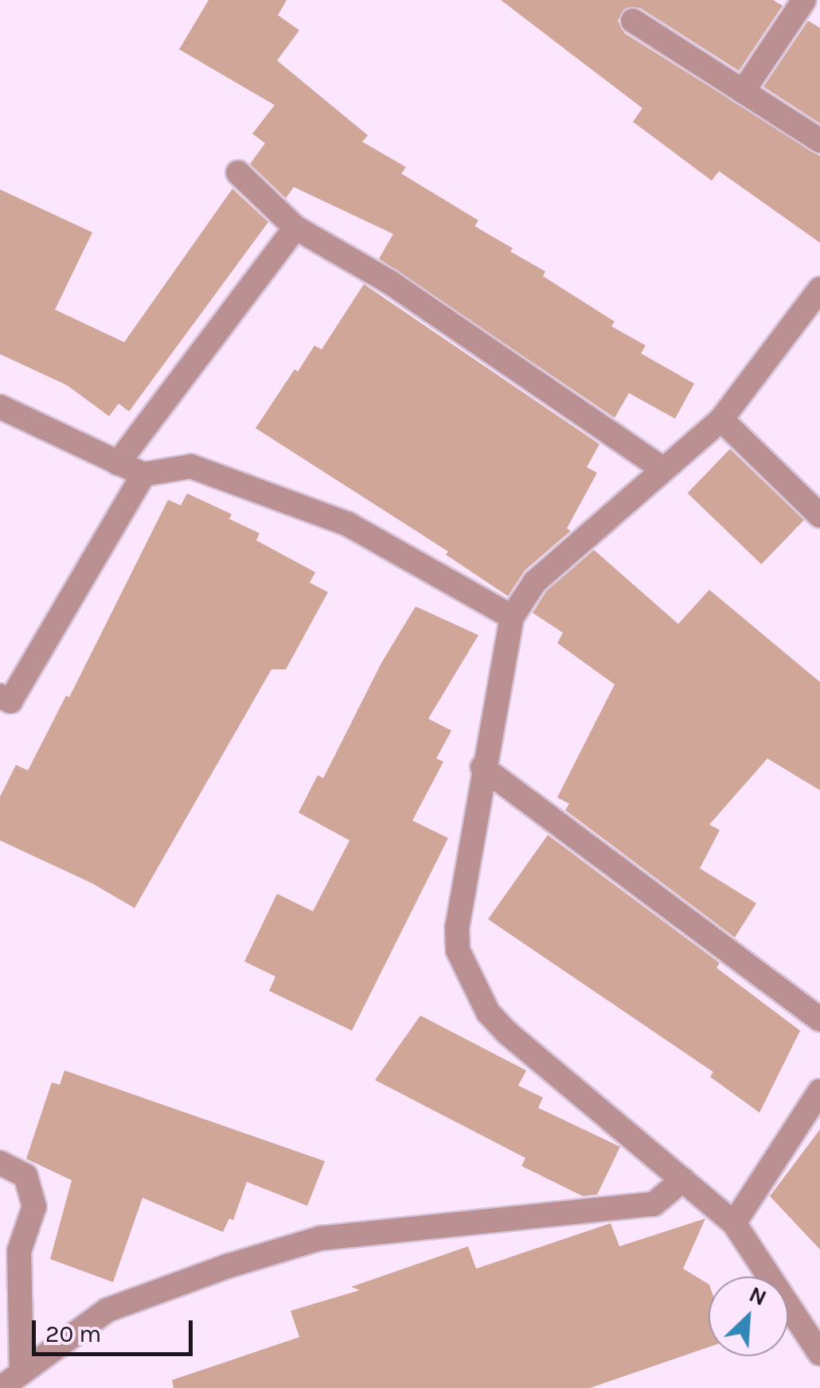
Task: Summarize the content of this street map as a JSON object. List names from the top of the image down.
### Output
{
  "scale_bar": "20 m",
  "north": "top right"
}
